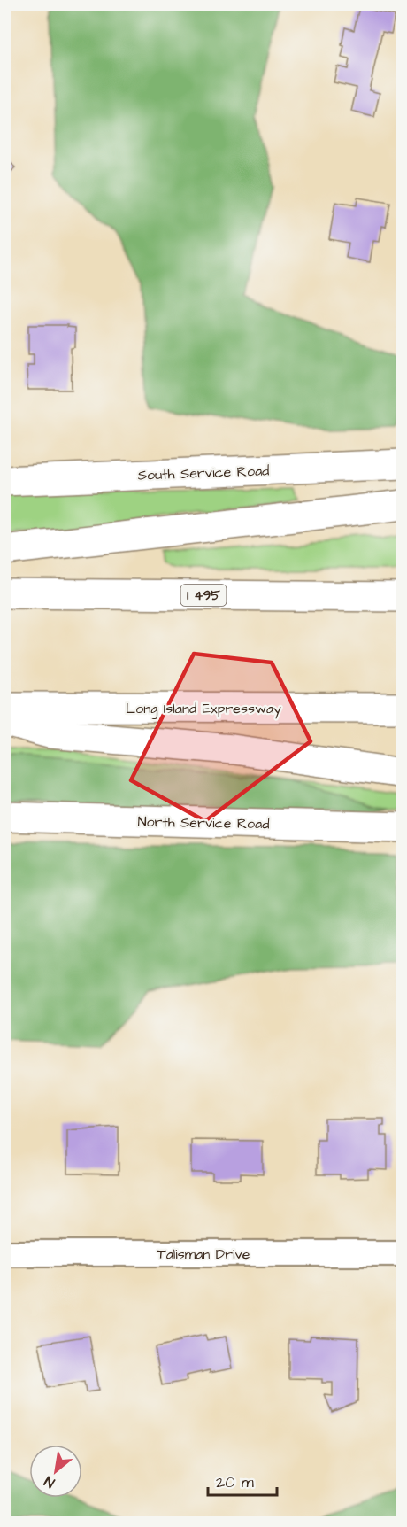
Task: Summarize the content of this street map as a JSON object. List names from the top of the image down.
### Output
{
  "streets": {
    "main road": [
      "South Service Road",
      "I 495",
      "Long Island Expressway",
      "North Service Road"
    ],
    "street": ["Talisman Drive"]
  },
  "scale_bar": "20 m",
  "north": "bottom left"
}
